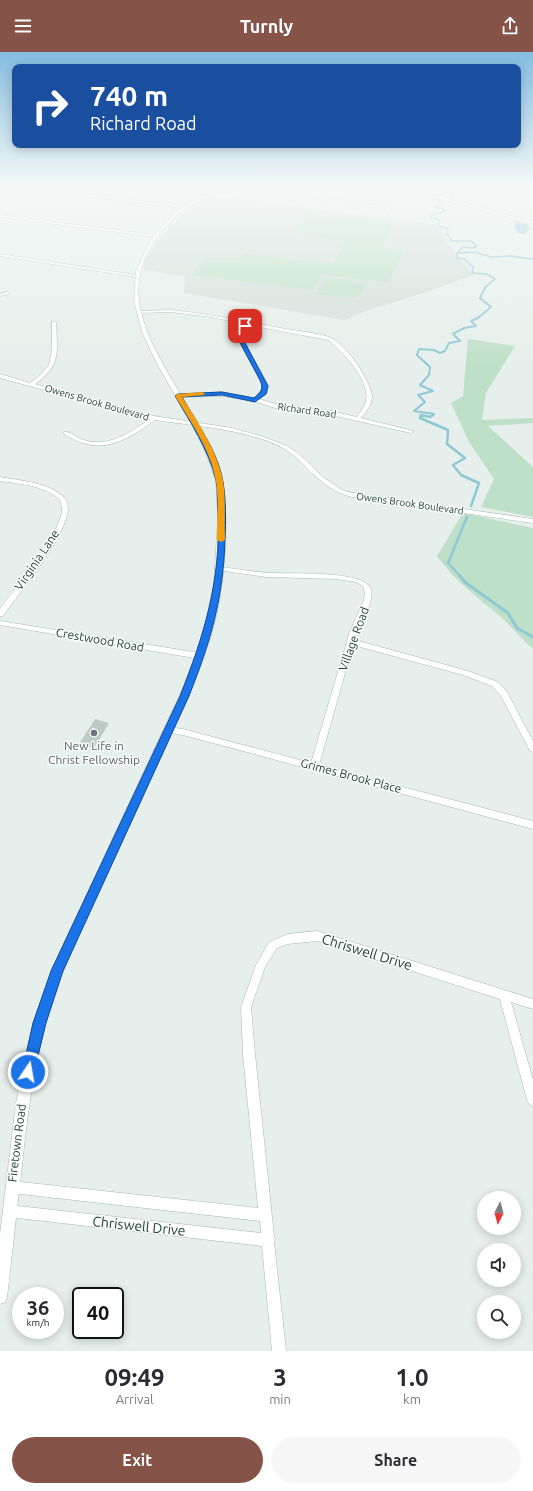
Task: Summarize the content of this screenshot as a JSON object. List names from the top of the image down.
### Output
{
  "streets": {
    "street": [
      "Owens Brook Boulevard",
      "Richard Road",
      "Virginia Lane",
      "Village Road",
      "Crestwood Road",
      "Grimes Brook Place",
      "Chriswell Drive",
      "Firetown Road"
    ]
  },
  "crossings": [
    ["Owens Brook Boulevard", "Firetown Road"],
    ["Richard Road", "Firetown Road"],
    ["Village Road", "Grimes Brook Place"],
    ["Village Road", "Firetown Road"],
    ["Crestwood Road", "Firetown Road"],
    ["Grimes Brook Place", "Firetown Road"],
    ["Chriswell Drive", "Firetown Road"]
  ],
  "places": ["New Life in Christ Fellowship"],
  "north": "bottom",
  "page": {
    "header": "Turnly",
    "turn": ["740 m", "Richard Road"],
    "speed": "36 km/h",
    "limit": "40",
    "eta": [
      "09:49",
      "Arrival",
      "3",
      "min",
      "1.0",
      "km"
    ],
    "buttons": ["Exit", "Share"]
  }
}
